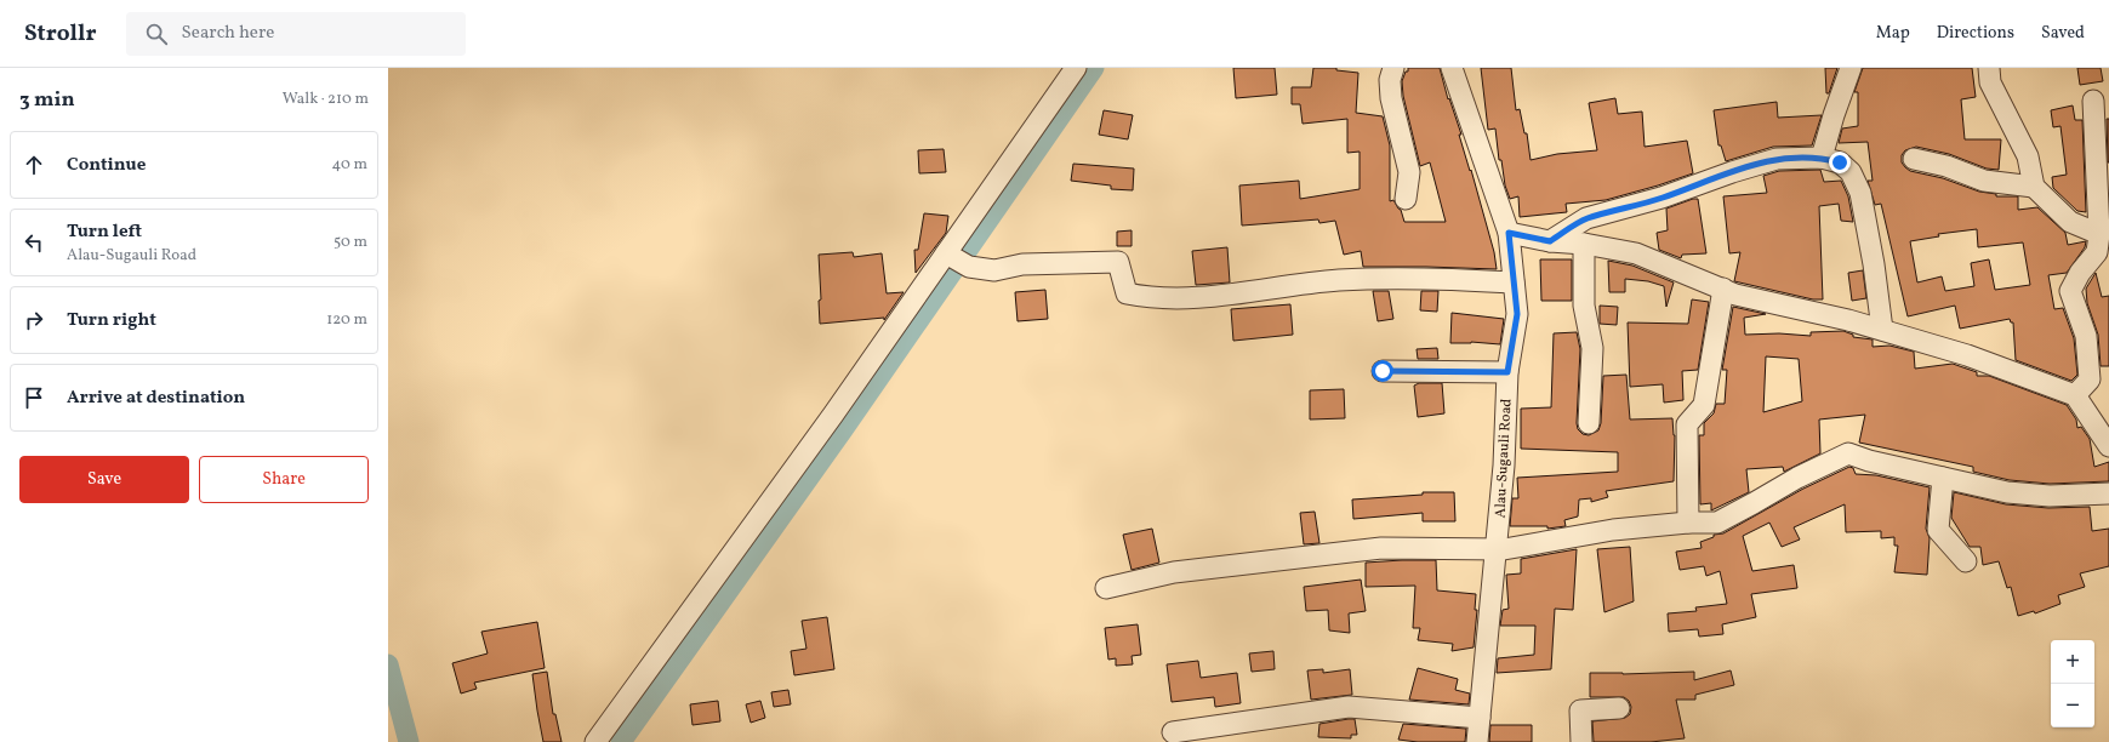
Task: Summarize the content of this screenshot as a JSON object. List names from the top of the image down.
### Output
{
  "streets": {
    "street": ["Alau-Sugauli Road"]
  },
  "page": {
    "header": "Strollr",
    "search": "Search here",
    "nav": ["Map", "Directions", "Saved"],
    "heading": ["3 min", "Walk · 210 m"],
    "list": [
      ["Continue", "40 m"],
      ["Turn left", "Alau-Sugauli Road", "50 m"],
      ["Turn right", "120 m"],
      "Arrive at destination"
    ],
    "buttons": ["Save", "Share"],
    "map_buttons": ["+", "−"]
  }
}
